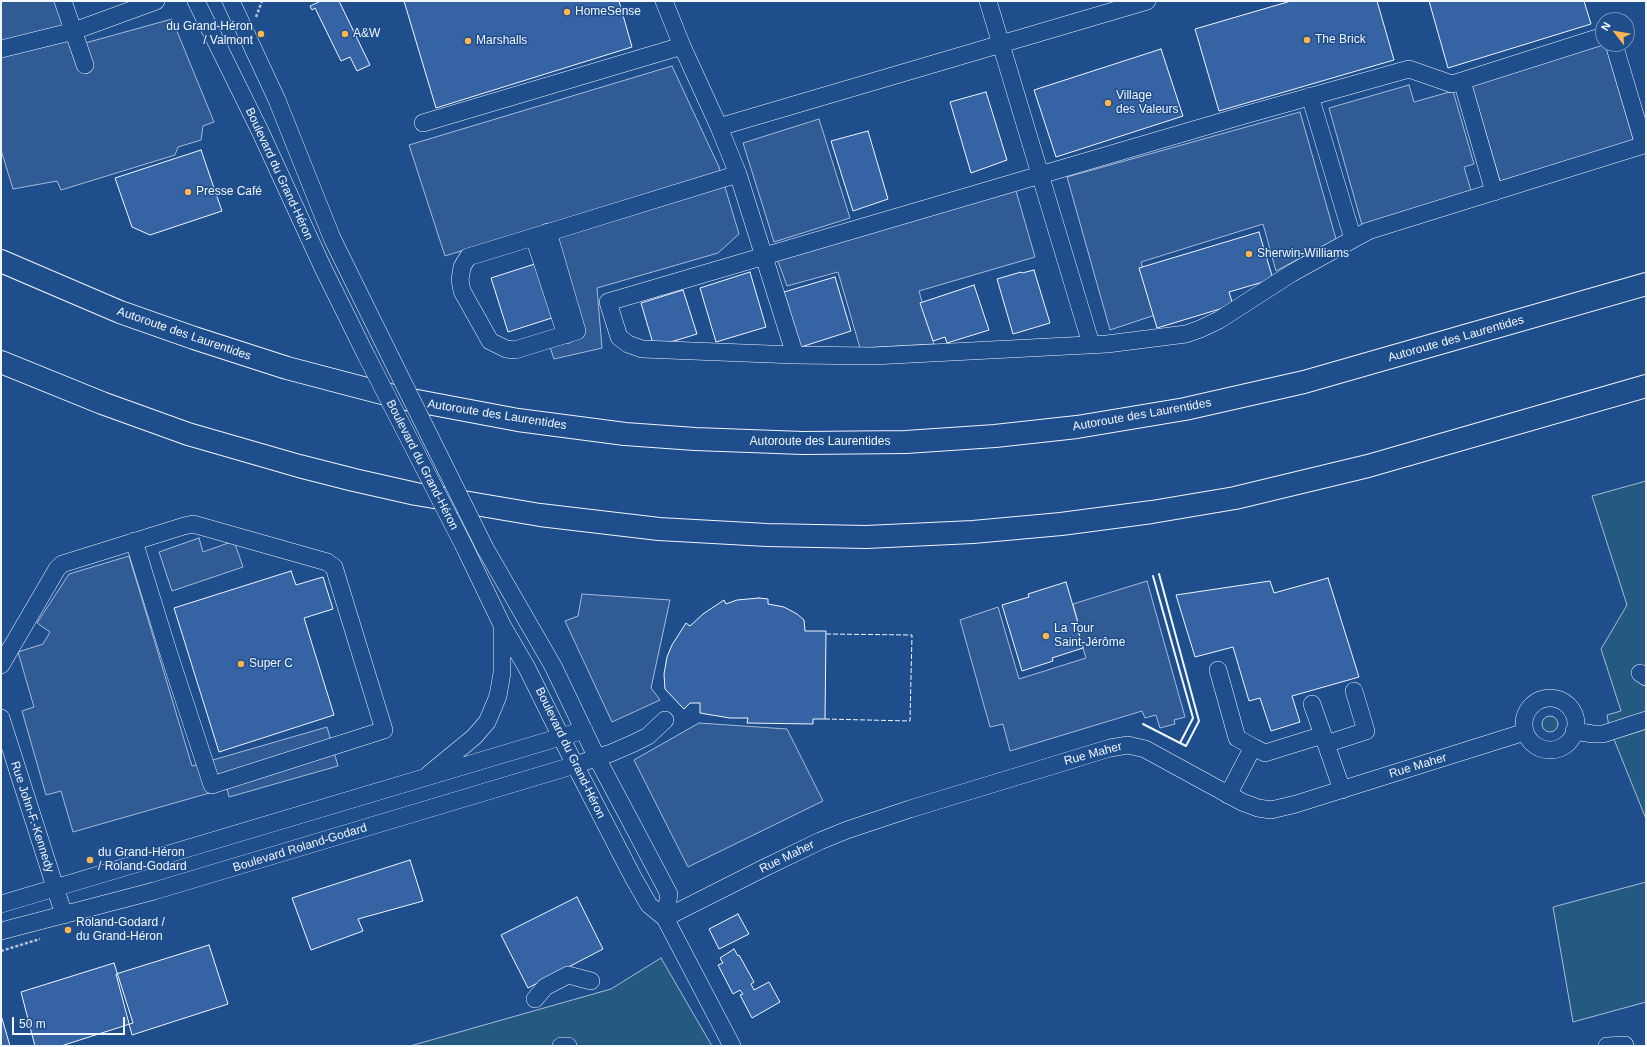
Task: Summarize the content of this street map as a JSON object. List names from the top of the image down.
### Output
{
  "streets": {
    "highway": ["Autoroute des Laurentides"],
    "street": [
      "Boulevard du Grand-Héron",
      "Rue Maher",
      "Rue John-F.-Kennedy",
      "Boulevard Roland-Godard"
    ]
  },
  "crossings": [
    ["Boulevard du Grand-Héron", "Rue Maher"],
    ["Boulevard du Grand-Héron", "Boulevard Roland-Godard"],
    ["Rue John-F.-Kennedy", "Boulevard Roland-Godard"]
  ],
  "places": [
    "HomeSense",
    "du Grand-Héron / Valmont",
    "A&W",
    "The Brick",
    "Marshalls",
    "Village des Valeurs",
    "Presse Café",
    "Sherwin-Williams",
    "La Tour Saint-Jérôme",
    "Super C",
    "du Grand-Héron / Roland-Godard",
    "Roland-Godard / du Grand-Héron"
  ],
  "scale_bar": "50 m",
  "north": "top left"
}
